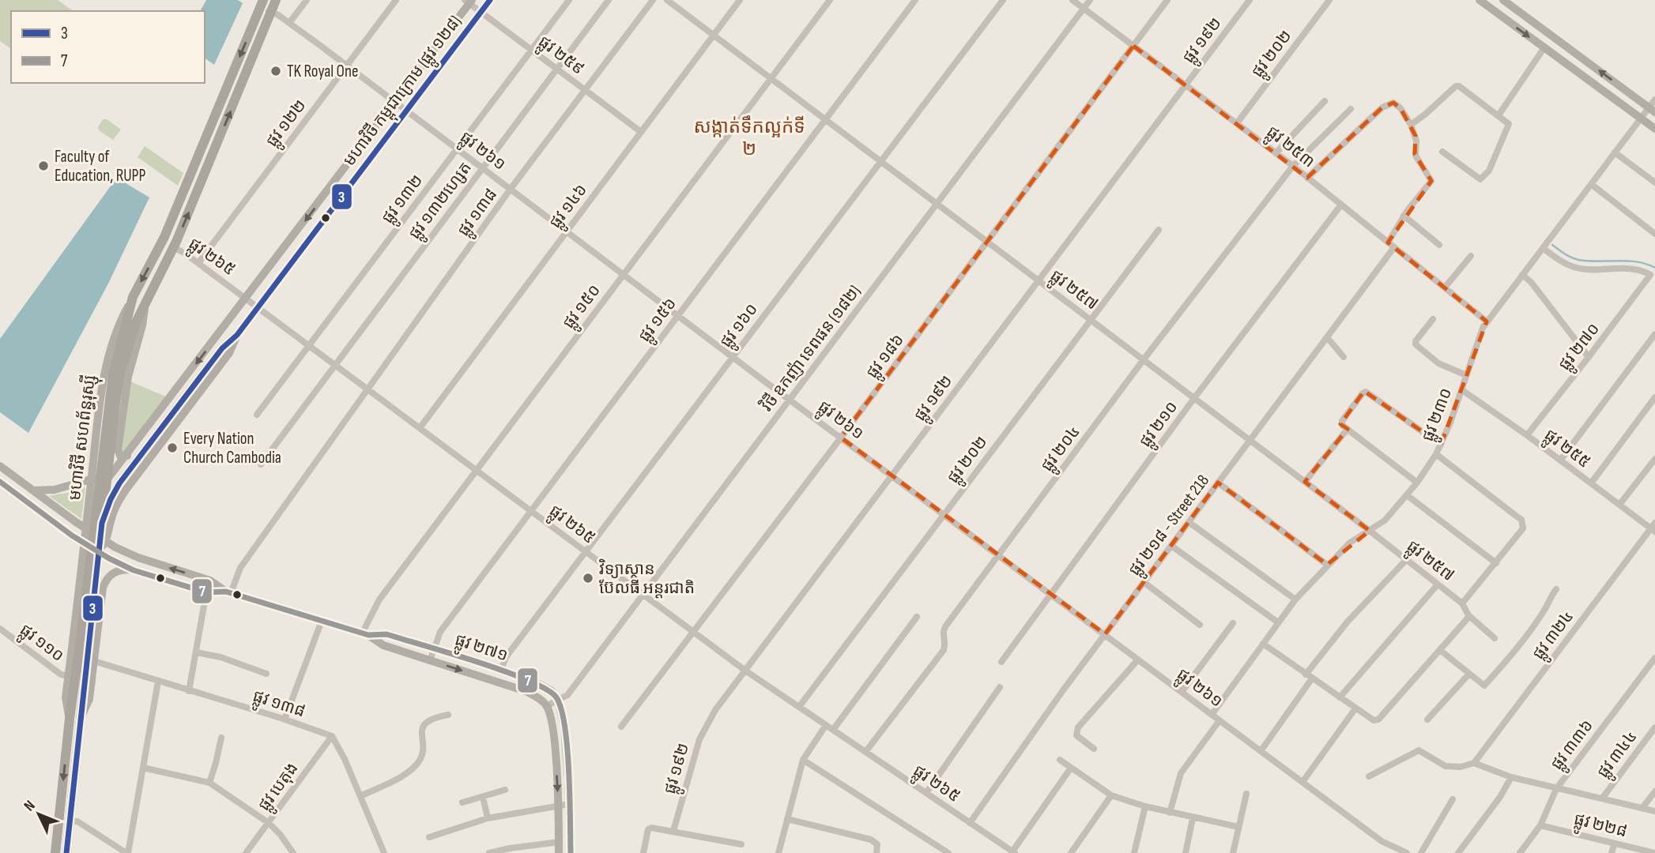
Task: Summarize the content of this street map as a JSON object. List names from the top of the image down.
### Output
{
  "streets": {
    "highway": ["មហាវិថី សហព័ន្ធរុស្ស៊ី"],
    "main road": ["មហាវិថី កម្ពុជាក្រោម (ផ្លូវ ១២៨)", "ផ្លូវ ២៧១"],
    "street": [
      "ផ្លូវ ១៩២",
      "ផ្លូវ ២០២",
      "ផ្លូវ ២៥៩",
      "ផ្លូវ ១២២",
      "ផ្លូវ ២៥៣",
      "ផ្លូវ ២៦១",
      "ផ្លូវ ១៣២",
      "ផ្លូវ ១៣២ហ្សេត",
      "ផ្លូវ ១៤៦",
      "ផ្លូវ ១៣៨",
      "ផ្លូវ ២៦៥",
      "ផ្លូវ ២៥៧",
      "ផ្លូវ ១៥០",
      "ផ្លូវ ១៥៦",
      "ផ្លូវ ១៦០",
      "ផ្លូវ ២៧០",
      "វិថី ឧកញ៉ា ទេពផន (១៨២)",
      "ផ្លូវ ១៨៦",
      "ផ្លូវ ២៣០",
      "ផ្លូវ ២១០",
      "ផ្លូវ ២០៤",
      "ផ្លូវ ២៥៥",
      "ផ្លូវ ២១៨ - Street 218",
      "ផ្លូវ ៣២៤",
      "ផ្លូវ ១១០",
      "ផ្លូវ ៣៣៦",
      "ផ្លូវ ៣៤៤",
      "ផ្លូវ បេតុង",
      "ផ្លូវ ២២៨"
    ]
  },
  "crossings": [
    ["ផ្លូវ ១៩២", "ផ្លូវ ២៥៣"],
    ["ផ្លូវ ១៩២", "ផ្លូវ ២៦១"],
    ["ផ្លូវ ១៩២", "ផ្លូវ ២៦៥"],
    ["ផ្លូវ ១៩២", "ផ្លូវ ២៥៧"],
    ["ផ្លូវ ២០២", "ផ្លូវ ២៥៣"],
    ["ផ្លូវ ២០២", "ផ្លូវ ២៦១"],
    ["ផ្លូវ ២០២", "ផ្លូវ ២៦៥"],
    ["ផ្លូវ ២០២", "ផ្លូវ ២៥៧"],
    ["ផ្លូវ ២៥៩", "មហាវិថី កម្ពុជាក្រោម (ផ្លូវ ១២៨)"],
    ["ផ្លូវ ២៥៩", "ផ្លូវ ១៣២"],
    ["ផ្លូវ ២៥៩", "ផ្លូវ ១៣២ហ្សេត"],
    ["ផ្លូវ ២៥៩", "ផ្លូវ ១៤៦"],
    ["ផ្លូវ ២៥៩", "ផ្លូវ ១៣៨"],
    ["មហាវិថី កម្ពុជាក្រោម (ផ្លូវ ១២៨)", "ផ្លូវ ២៦១"],
    ["មហាវិថី កម្ពុជាក្រោម (ផ្លូវ ១២៨)", "ផ្លូវ ២៦៥"],
    ["មហាវិថី កម្ពុជាក្រោម (ផ្លូវ ១២៨)", "មហាវិថី សហព័ន្ធរុស្ស៊ី"],
    ["មហាវិថី កម្ពុជាក្រោម (ផ្លូវ ១២៨)", "ផ្លូវ ២៧១"],
    ["ផ្លូវ ១២២", "ផ្លូវ ២៦១"],
    ["ផ្លូវ ១២២", "ផ្លូវ ២៦៥"],
    ["ផ្លូវ ២៥៣", "វិថី ឧកញ៉ា ទេពផន (១៨២)"],
    ["ផ្លូវ ២៥៣", "ផ្លូវ ១៨៦"],
    ["ផ្លូវ ២៥៣", "ផ្លូវ ២៣០"],
    ["ផ្លូវ ២៥៣", "ផ្លូវ ២១០"],
    ["ផ្លូវ ២៥៣", "ផ្លូវ ២០៤"],
    ["ផ្លូវ ២៥៣", "ផ្លូវ ២១៨ - Street 218"],
    ["ផ្លូវ ២៦១", "ផ្លូវ ១៣២"],
    ["ផ្លូវ ២៦១", "ផ្លូវ ១៣២ហ្សេត"],
    ["ផ្លូវ ២៦១", "ផ្លូវ ១៤៦"],
    ["ផ្លូវ ២៦១", "ផ្លូវ ១៣៨"],
    ["ផ្លូវ ២៦១", "ផ្លូវ ១៥០"],
    ["ផ្លូវ ២៦១", "ផ្លូវ ១៥៦"],
    ["ផ្លូវ ២៦១", "ផ្លូវ ១៦០"],
    ["ផ្លូវ ២៦១", "វិថី ឧកញ៉ា ទេពផន (១៨២)"],
    ["ផ្លូវ ២៦១", "ផ្លូវ ១៨៦"],
    ["ផ្លូវ ២៦១", "ផ្លូវ ២៣០"],
    ["ផ្លូវ ២៦១", "ផ្លូវ ២១០"],
    ["ផ្លូវ ២៦១", "មហាវិថី សហព័ន្ធរុស្ស៊ី"],
    ["ផ្លូវ ២៦១", "ផ្លូវ ២០៤"],
    ["ផ្លូវ ២៦១", "ផ្លូវ ២១៨ - Street 218"],
    ["ផ្លូវ ១៣២", "ផ្លូវ ២៦៥"],
    ["ផ្លូវ ១៣២ហ្សេត", "ផ្លូវ ២៦៥"],
    ["ផ្លូវ ១៤៦", "ផ្លូវ ២៦៥"],
    ["ផ្លូវ ១៤៦", "ផ្លូវ ២៥៧"],
    ["ផ្លូវ ១៣៨", "ផ្លូវ ២៦៥"],
    ["ផ្លូវ ១៣៨", "ផ្លូវ ២៧១"],
    ["ផ្លូវ ១៣៨", "ផ្លូវ បេតុង"],
    ["ផ្លូវ ២៦៥", "ផ្លូវ ១៥០"],
    ["ផ្លូវ ២៦៥", "ផ្លូវ ១៥៦"],
    ["ផ្លូវ ២៦៥", "ផ្លូវ ១៦០"],
    ["ផ្លូវ ២៦៥", "វិថី ឧកញ៉ា ទេពផន (១៨២)"],
    ["ផ្លូវ ២៦៥", "ផ្លូវ ១៨៦"],
    ["ផ្លូវ ២៦៥", "មហាវិថី សហព័ន្ធរុស្ស៊ី"],
    ["ផ្លូវ ២៦៥", "ផ្លូវ ២០៤"],
    ["ផ្លូវ ២៦៥", "ផ្លូវ ២១៨ - Street 218"],
    ["ផ្លូវ ២៥៧", "ផ្លូវ ១៥០"],
    ["ផ្លូវ ២៥៧", "ផ្លូវ ១៥៦"],
    ["ផ្លូវ ២៥៧", "ផ្លូវ ១៦០"],
    ["ផ្លូវ ២៥៧", "វិថី ឧកញ៉ា ទេពផន (១៨២)"],
    ["ផ្លូវ ២៥៧", "ផ្លូវ ១៨៦"],
    ["ផ្លូវ ២៥៧", "ផ្លូវ ២៣០"],
    ["ផ្លូវ ២៥៧", "ផ្លូវ ២១០"],
    ["ផ្លូវ ២៥៧", "ផ្លូវ ២០៤"],
    ["ផ្លូវ ២៥៧", "ផ្លូវ ២១៨ - Street 218"],
    ["ផ្លូវ ១៥០", "ផ្លូវ ២៧១"],
    ["ផ្លូវ ១៥៦", "ផ្លូវ ២៧១"],
    ["ផ្លូវ ១៦០", "ផ្លូវ ២៧១"],
    ["ផ្លូវ ២៧០", "ផ្លូវ ២៣០"],
    ["ផ្លូវ ២៧០", "ផ្លូវ ២៥៥"],
    ["វិថី ឧកញ៉ា ទេពផន (១៨២)", "ផ្លូវ ២៧១"],
    ["ផ្លូវ ២៣០", "ផ្លូវ ២៥៥"],
    ["មហាវិថី សហព័ន្ធរុស្ស៊ី", "ផ្លូវ ១១០"],
    ["មហាវិថី សហព័ន្ធរុស្ស៊ី", "ផ្លូវ ២៧១"],
    ["ផ្លូវ ២៥៥", "ផ្លូវ ៣២៤"],
    ["ផ្លូវ ៣៣៦", "ផ្លូវ ២២៨"]
  ],
  "districts": ["សង្កាត់ទឹកល្អក់ទី ២"],
  "places": [
    "TK Royal One",
    "Faculty of Education, RUPP",
    "Every Nation Church Cambodia",
    "វិទ្យាស្ថាន ប៊ែលធី អន្ដរជាតិ"
  ],
  "lines": ["transit line 3", "transit line 7"],
  "legend": ["3", "7"],
  "north": "top left"
}
